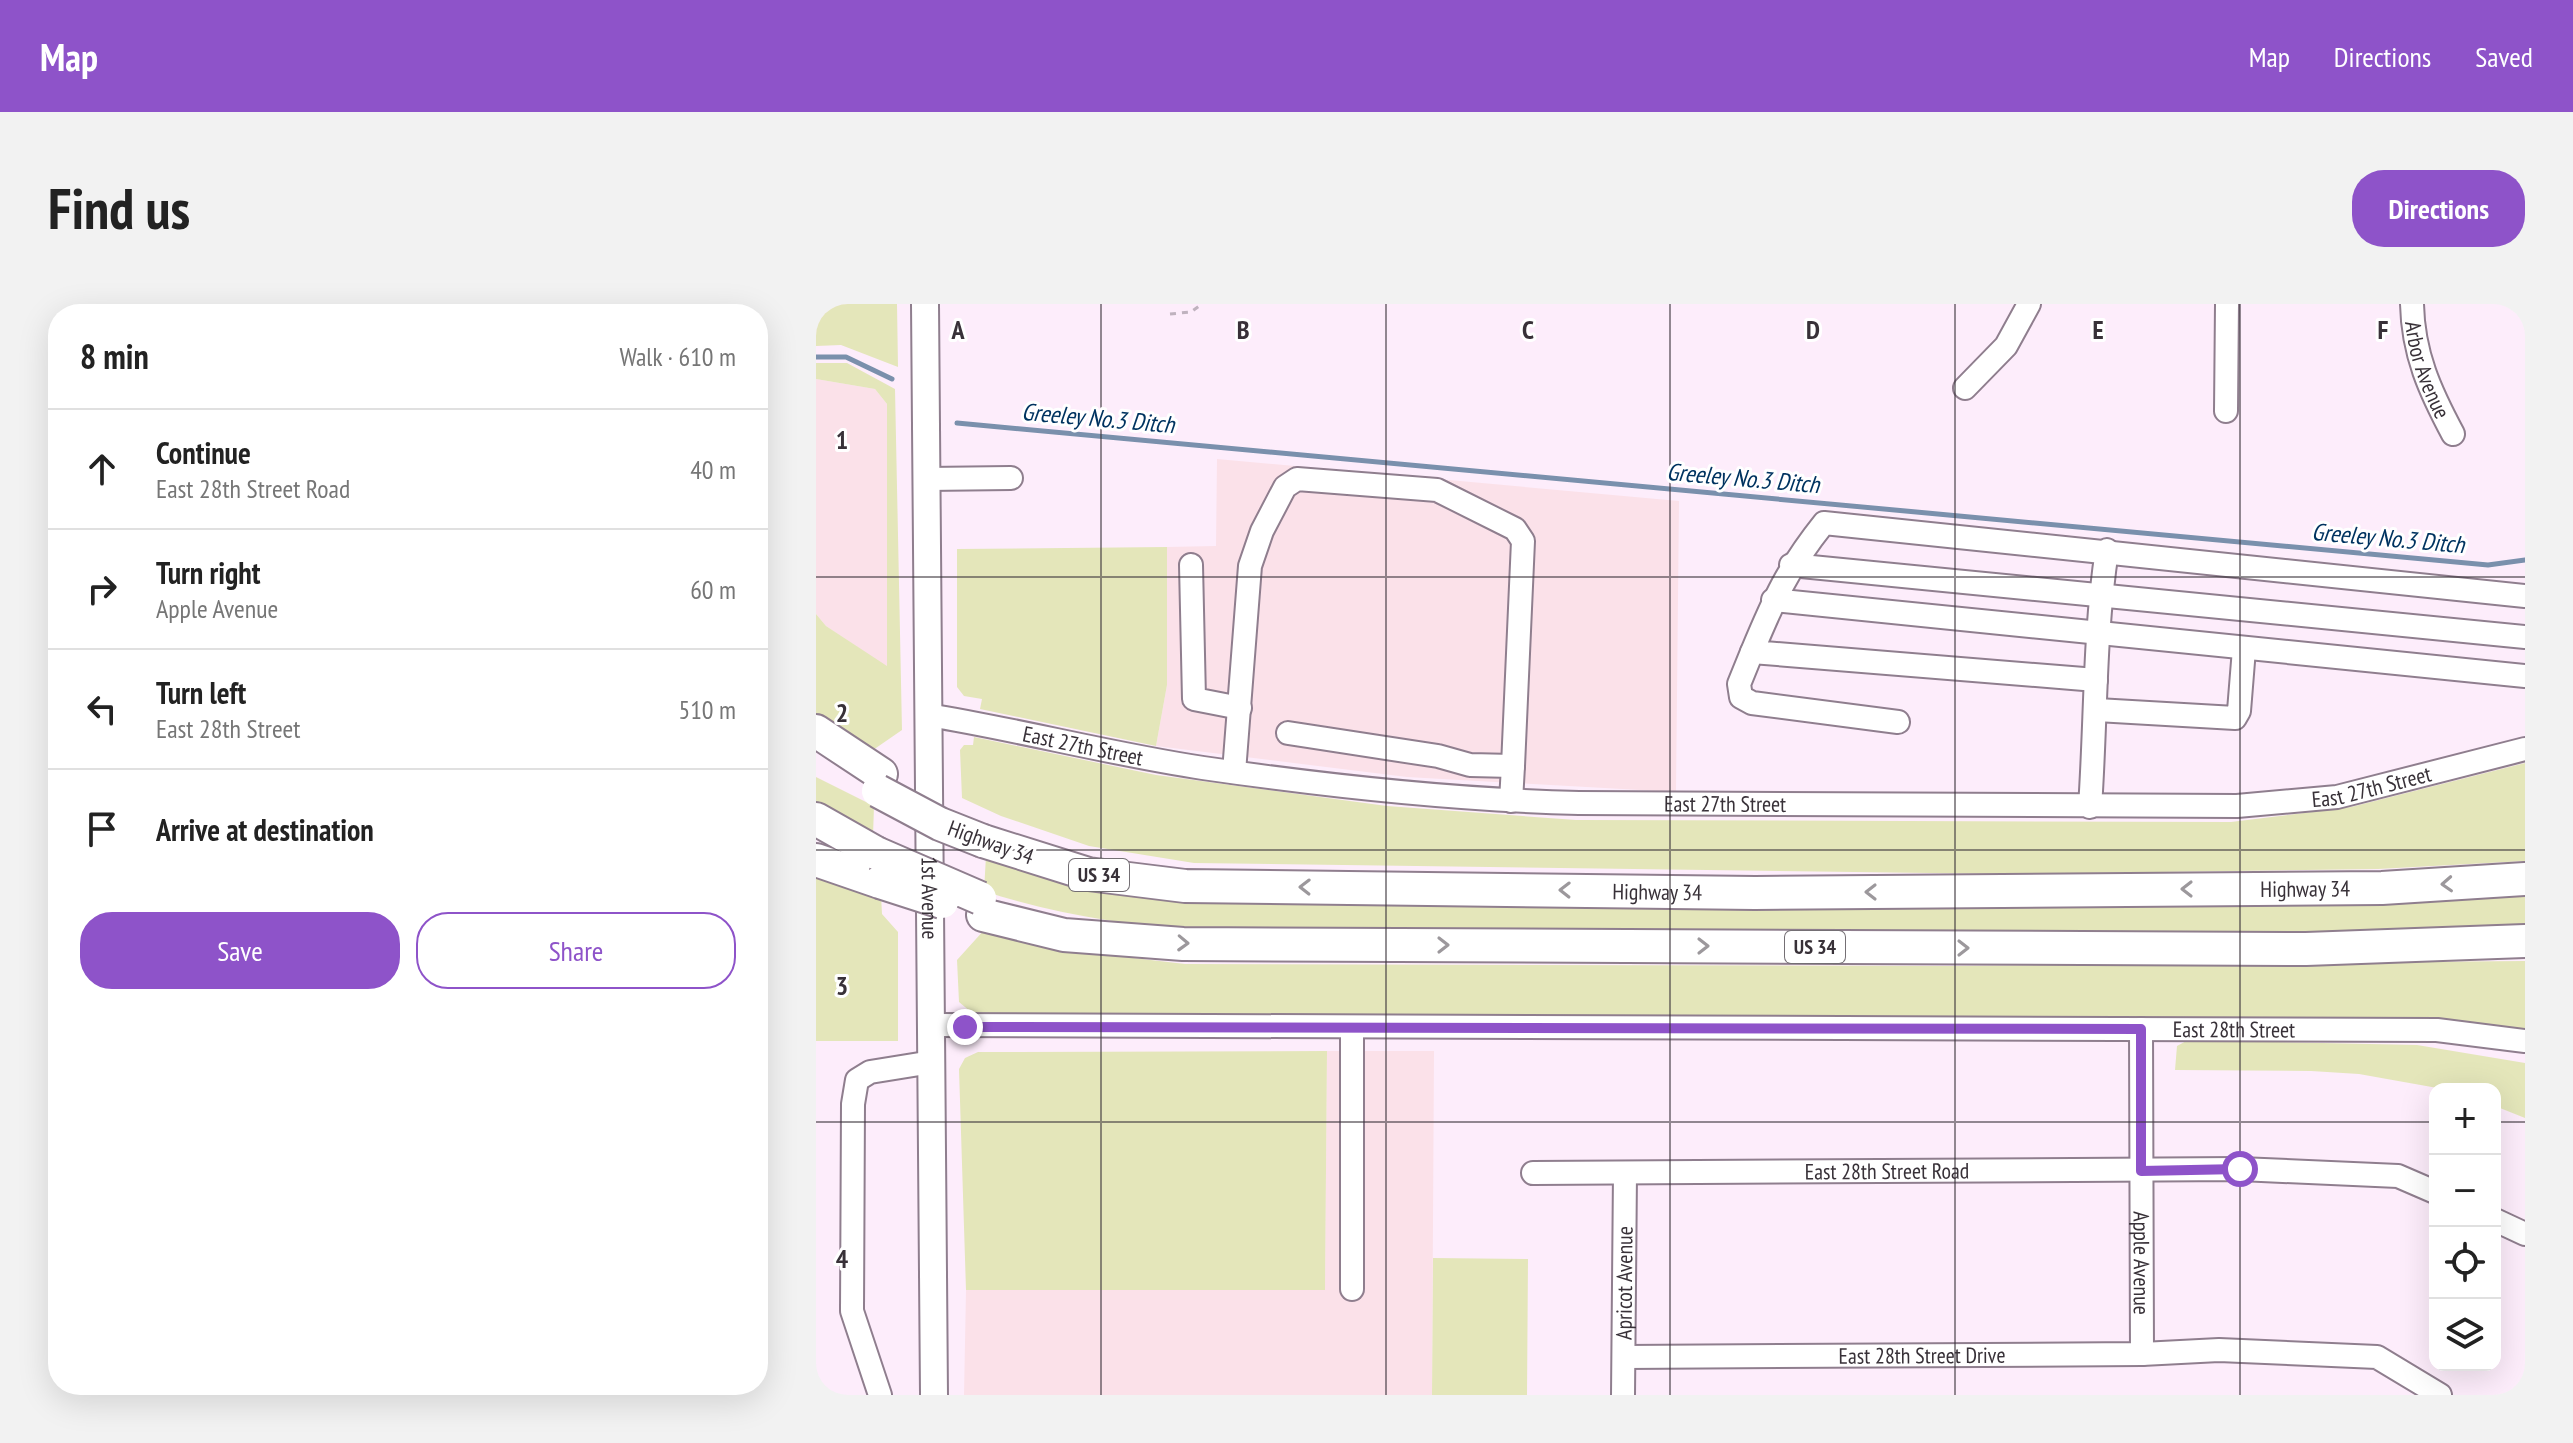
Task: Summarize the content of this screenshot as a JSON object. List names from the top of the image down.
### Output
{
  "streets": {
    "highway": ["Highway 34", "US 34"],
    "main road": ["1st Avenue"],
    "street": [
      "Arbor Avenue",
      "East 27th Street",
      "East 28th Street",
      "East 28th Street Road",
      "Apple Avenue",
      "Apricot Avenue",
      "East 28th Street Drive"
    ]
  },
  "crossings": [
    ["East 27th Street", "1st Avenue"],
    ["1st Avenue", "East 28th Street"],
    ["East 28th Street", "Apple Avenue"],
    ["East 28th Street Road", "Apple Avenue"],
    ["East 28th Street Road", "Apricot Avenue"],
    ["Apple Avenue", "East 28th Street Drive"],
    ["Apricot Avenue", "East 28th Street Drive"]
  ],
  "water": ["Greeley No.3 Ditch"],
  "page": {
    "header": "Map",
    "nav": ["Map", "Directions", "Saved"],
    "buttons": [
      "Directions",
      ["Save", "Share"]
    ],
    "title": "Find us",
    "heading": ["8 min", "Walk · 610 m"],
    "list": [
      ["Continue", "East 28th Street Road", "40 m"],
      ["Turn right", "Apple Avenue", "60 m"],
      ["Turn left", "East 28th Street", "510 m"],
      "Arrive at destination"
    ],
    "map_buttons": ["+", "−"]
  },
  "grid": {
    "columns": [
      "A",
      "B",
      "C",
      "D",
      "E",
      "F"
    ],
    "rows": [
      "1",
      "2",
      "3",
      "4"
    ]
  }
}
